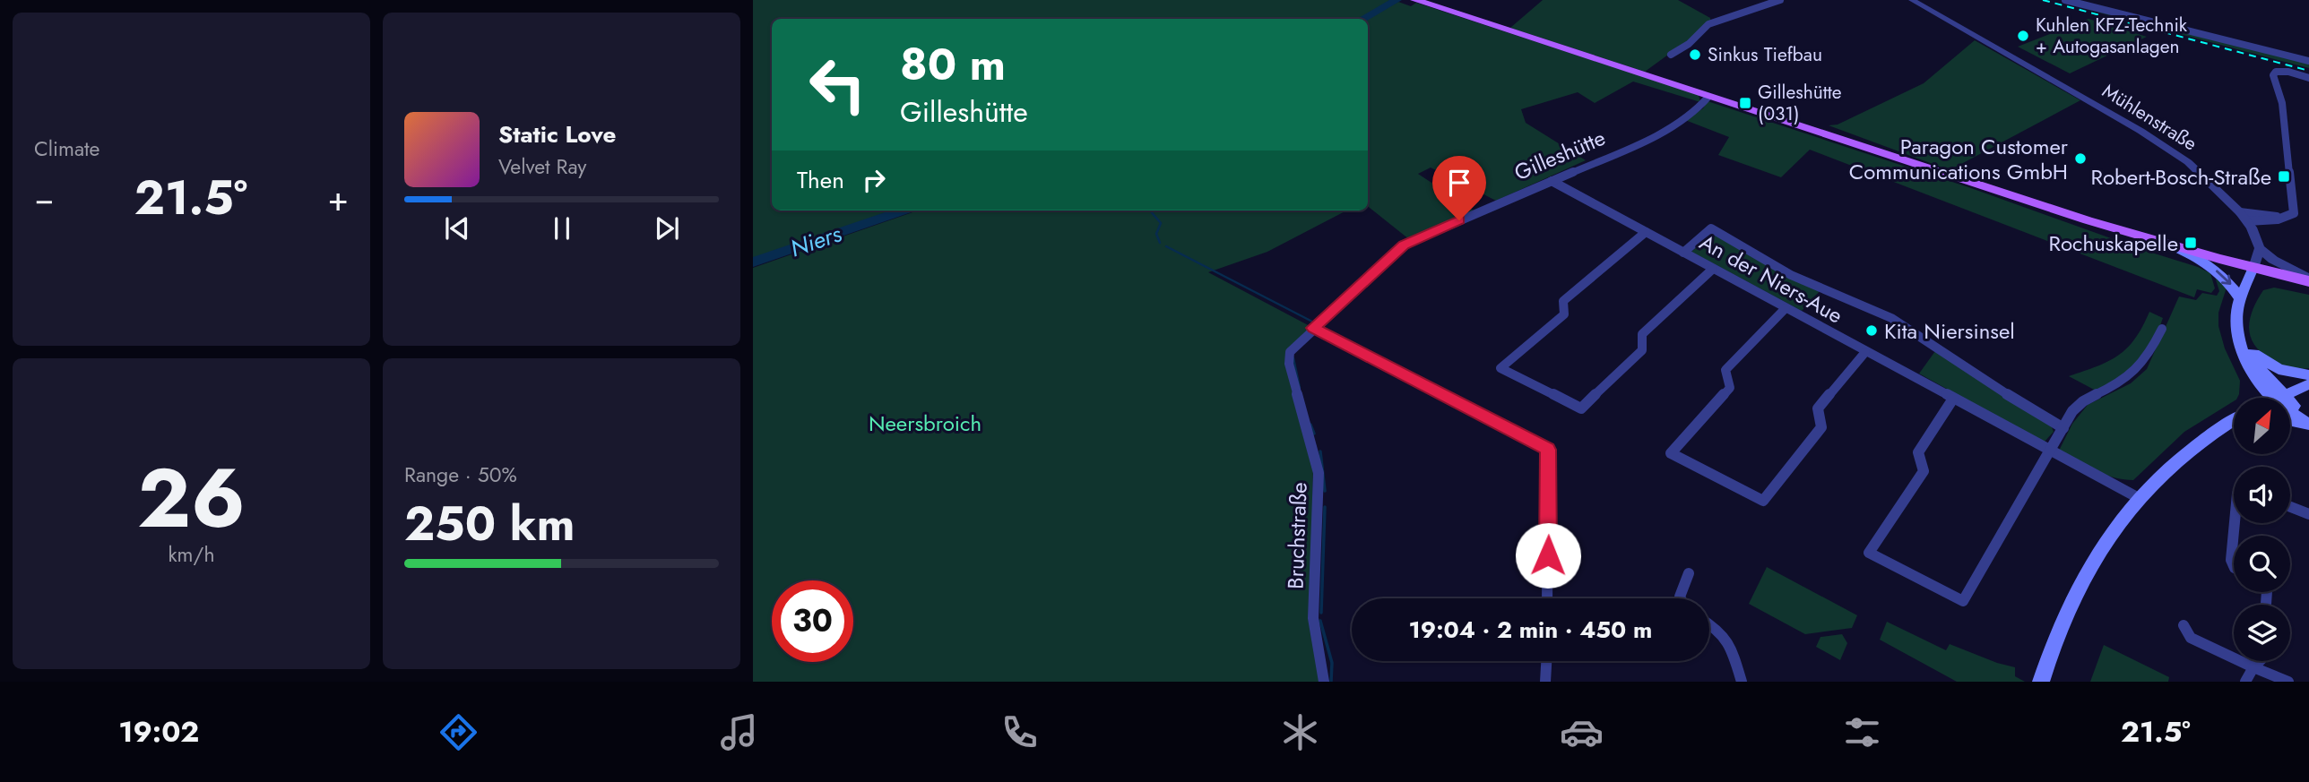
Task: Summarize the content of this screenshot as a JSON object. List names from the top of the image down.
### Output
{
  "streets": {
    "street": [
      "Mühlenstraße",
      "Gilleshütte",
      "An der Niers-Aue",
      "Bruchstraße"
    ]
  },
  "crossings": [
    ["Gilleshütte", "An der Niers-Aue"],
    ["Gilleshütte", "Bruchstraße"]
  ],
  "water": ["Niers"],
  "parks": ["Neersbroich"],
  "places": {
    "other": [
      "Kuhlen KFZ-Technik + Autogasanlagen",
      "Sinkus Tiefbau",
      "Paragon Customer Communications GmbH",
      "Kita Niersinsel"
    ],
    "transit": ["Gilleshütte (031)", "Robert-Bosch-Straße", "Rochuskapelle"]
  },
  "north": "top right",
  "page": {
    "tile": [
      "Climate",
      ["26", "km/h"],
      ["Range · 50%", "250 km"]
    ],
    "turn": ["80 m", "Gilleshütte"],
    "song": ["Static Love", "Velvet Ray"],
    "then": "Then",
    "heat": ["−", "21.5°", "+"],
    "limit": "30",
    "trip": "19:04 · 2 min · 450 m",
    "tabs": ["19:02", "21.5°"]
  }
}
